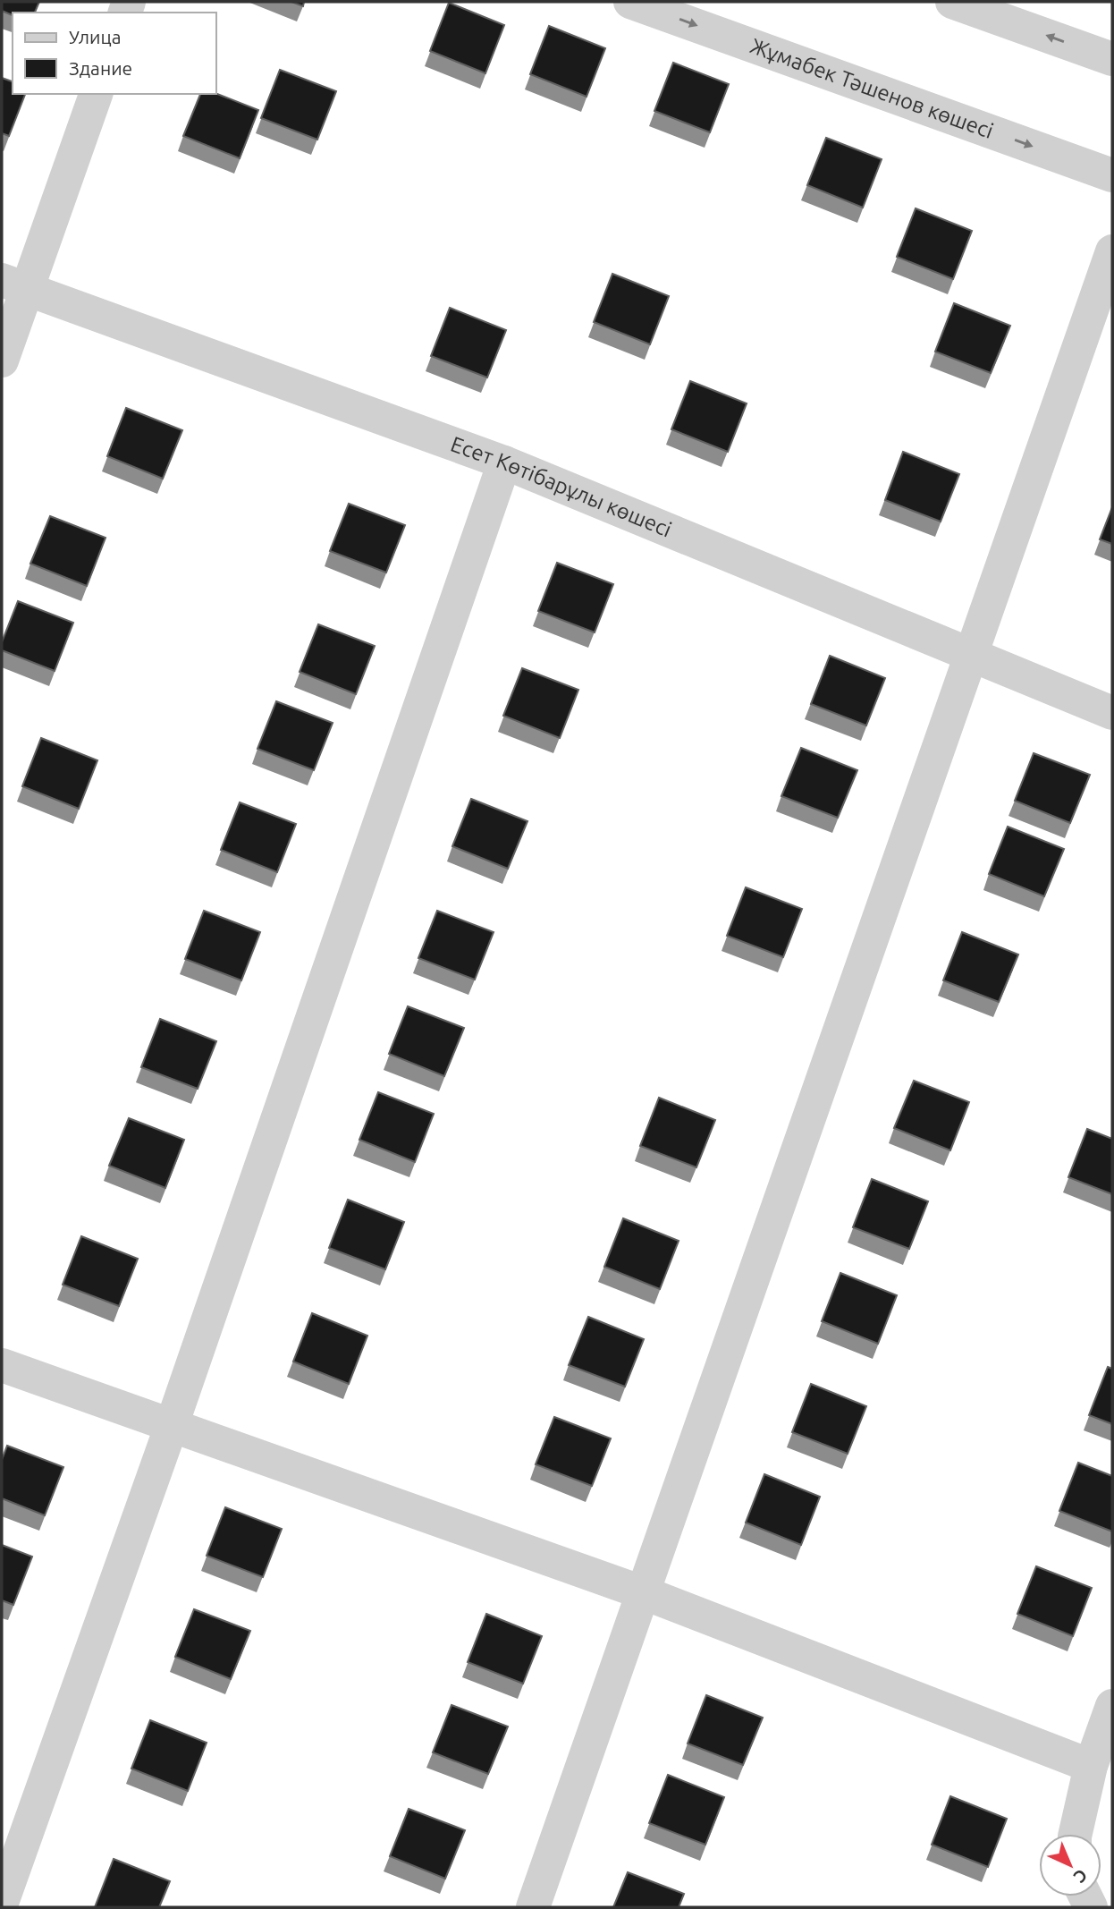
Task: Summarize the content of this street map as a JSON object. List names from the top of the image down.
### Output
{
  "streets": {
    "street": ["Жұмабек Тәшенов көшесі", "Есет Көтібарұлы көшесі"]
  },
  "legend": ["Улица", "Здание"],
  "north": "bottom right"
}
